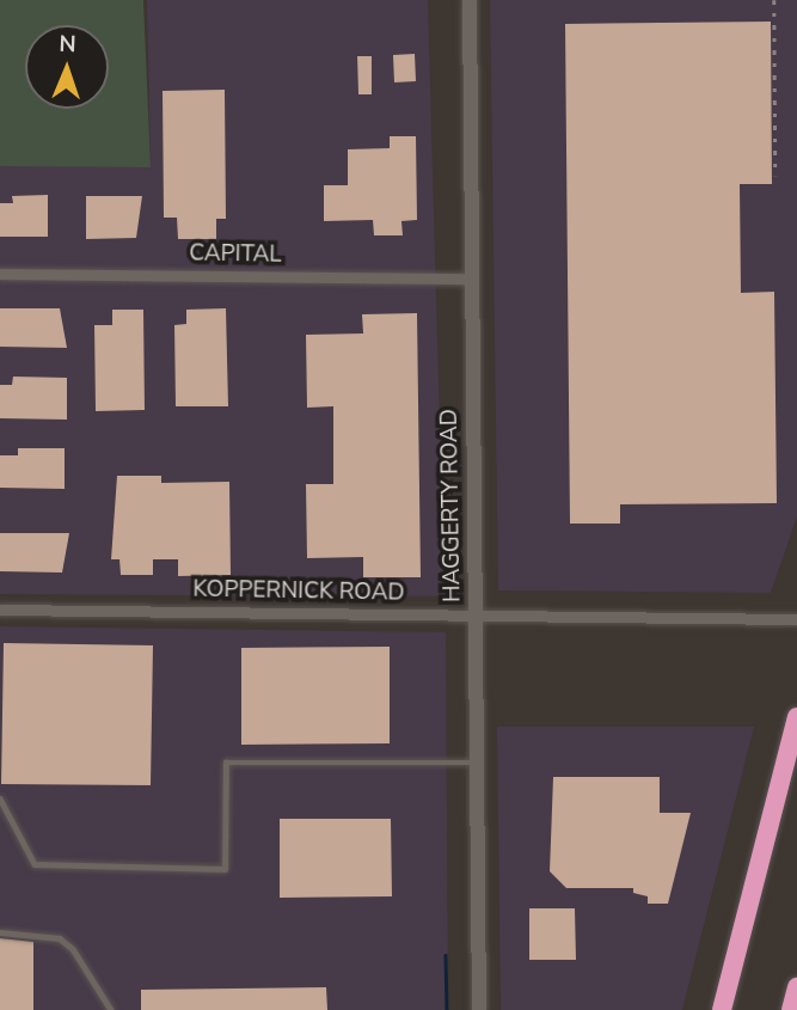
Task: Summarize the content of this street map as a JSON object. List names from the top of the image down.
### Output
{
  "streets": {
    "main road": ["HAGGERTY ROAD"],
    "street": ["CAPITAL", "KOPPERNICK ROAD"]
  },
  "crossings": [
    ["CAPITAL", "HAGGERTY ROAD"],
    ["HAGGERTY ROAD", "KOPPERNICK ROAD"]
  ],
  "north": "top"
}
